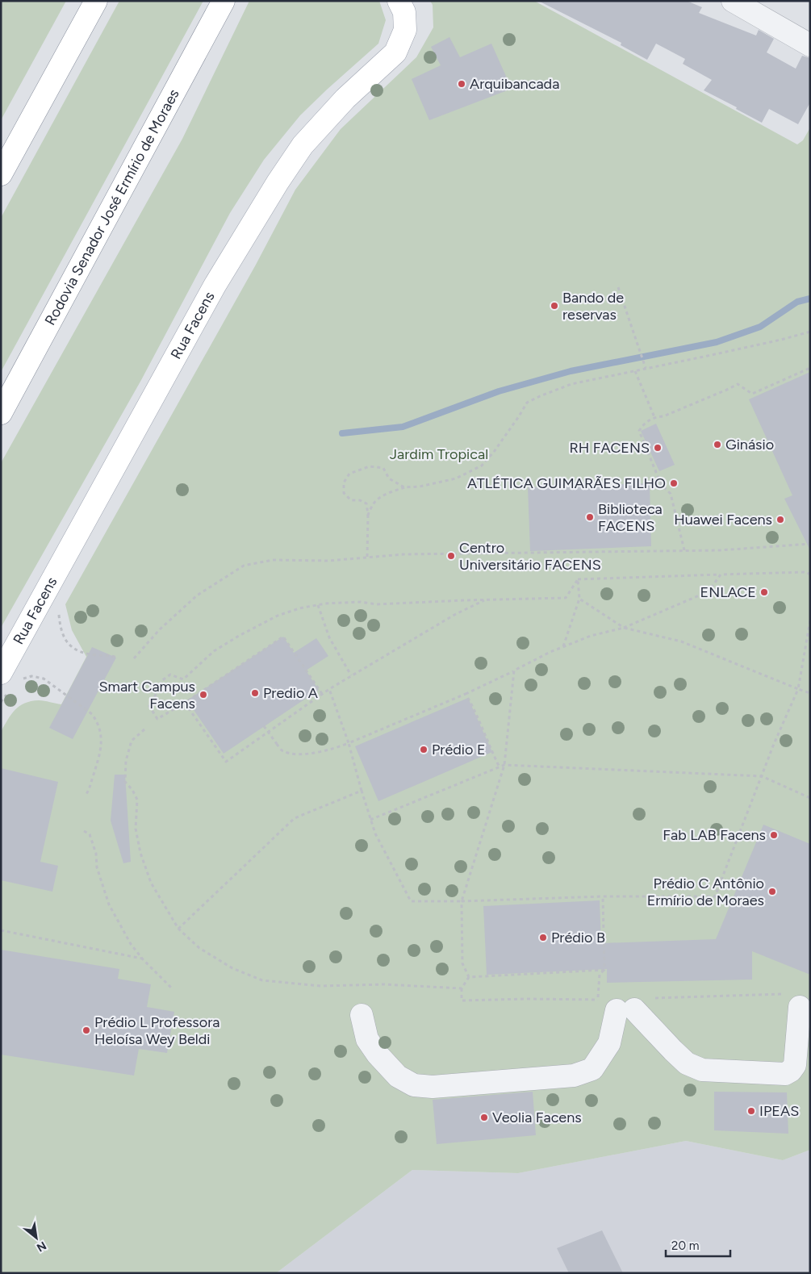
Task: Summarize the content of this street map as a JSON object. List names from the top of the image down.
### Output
{
  "streets": {
    "main road": ["Rodovia Senador José Ermírio de Moraes", "Rua Facens"]
  },
  "parks": ["Jardim Tropical"],
  "places": [
    "Arquibancada",
    "Bando de reservas",
    "Ginásio",
    "RH FACENS",
    "ATLÉTICA GUIMARÃES FILHO",
    "Biblioteca FACENS",
    "Huawei Facens",
    "Centro Universitário FACENS",
    "ENLACE",
    "Predio A",
    "Smart Campus Facens",
    "Prédio E",
    "Fab LAB Facens",
    "Prédio C Antônio Ermírio de Moraes",
    "Prédio B",
    "Prédio L Professora Heloísa Wey Beldi",
    "IPEAS",
    "Veolia Facens"
  ],
  "scale_bar": "20 m",
  "north": "bottom right"
}
